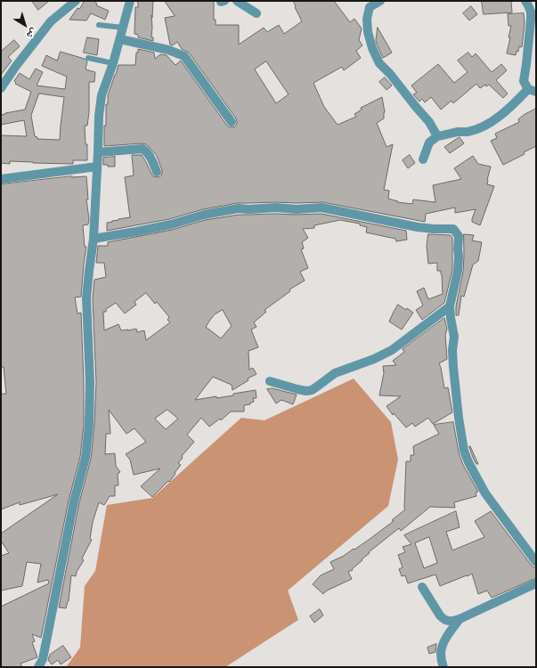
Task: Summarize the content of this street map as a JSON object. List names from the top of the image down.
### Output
{
  "north": "bottom right"
}
